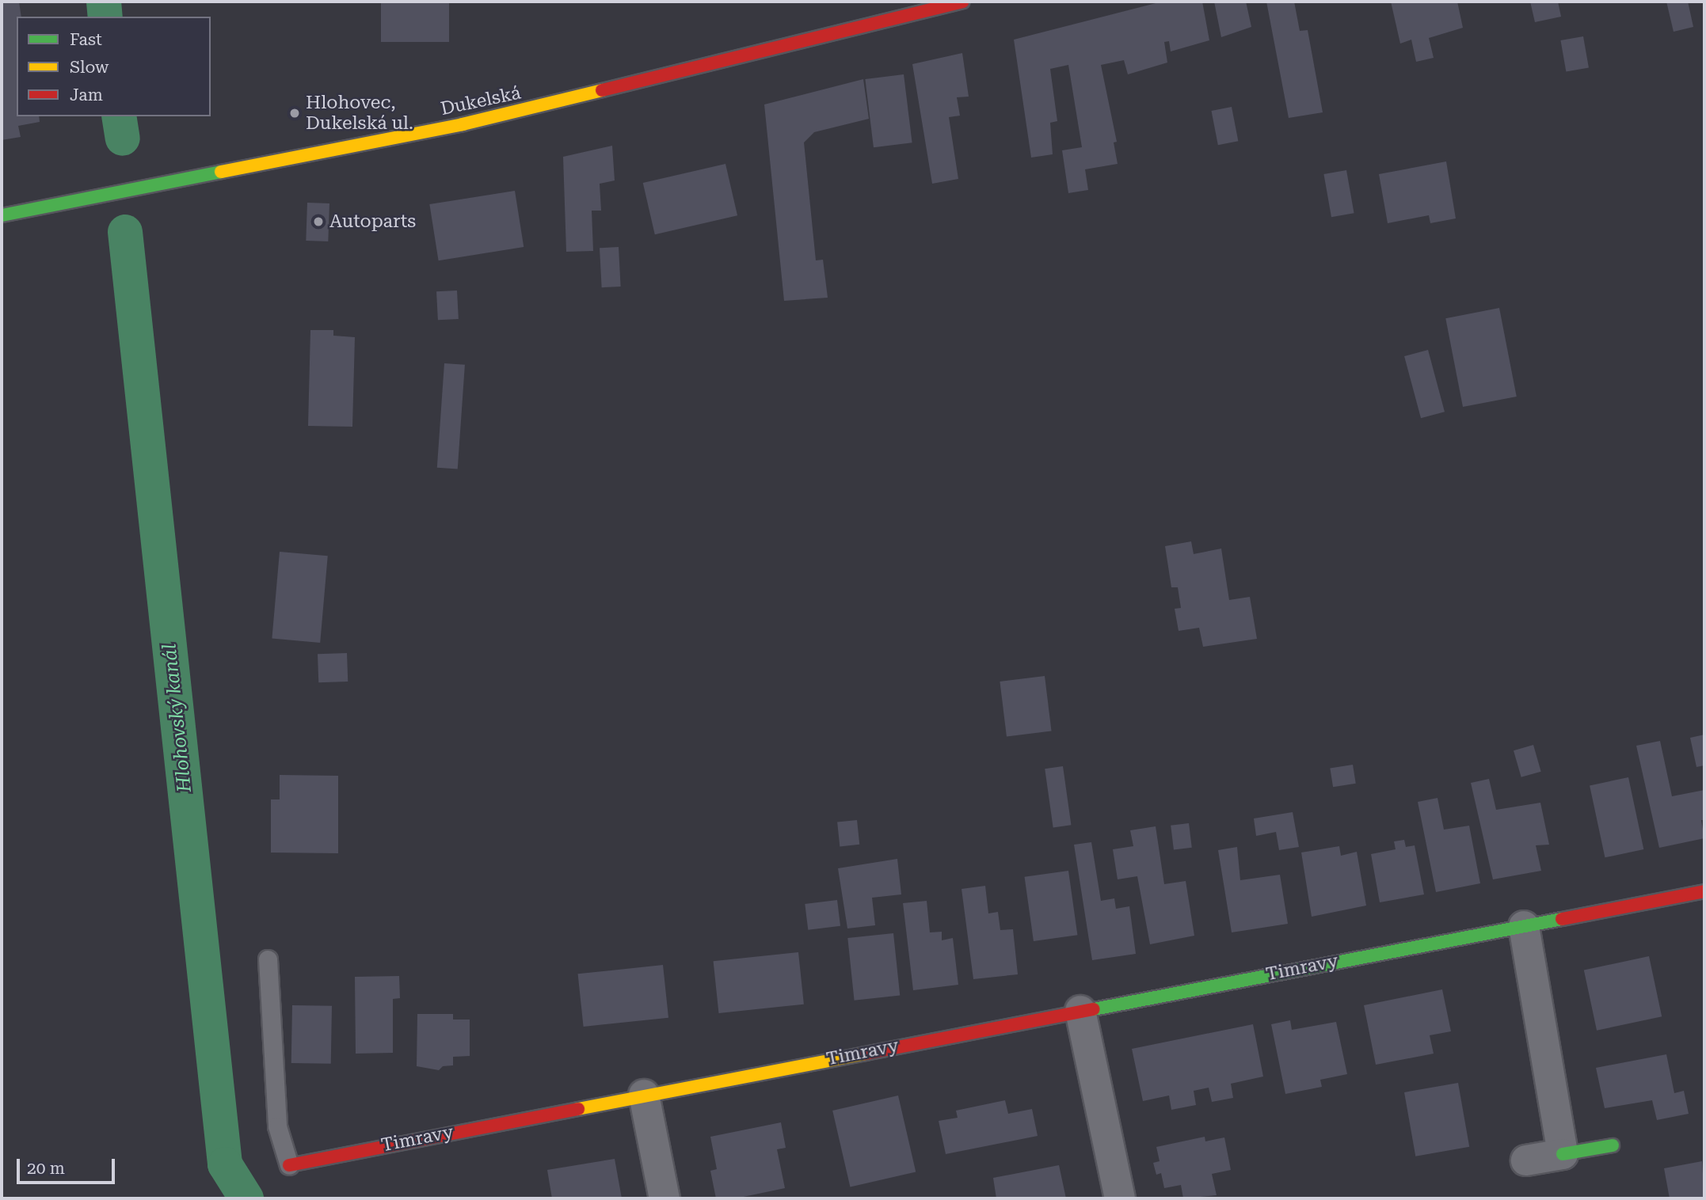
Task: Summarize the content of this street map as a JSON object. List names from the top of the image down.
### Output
{
  "streets": {
    "street": ["Dukelská", "Timravy"]
  },
  "water": ["Hlohovský kanál"],
  "places": ["Hlohovec, Dukelská ul.", "Autoparts"],
  "legend": ["Fast", "Slow", "Jam"],
  "scale_bar": "20 m"
}
